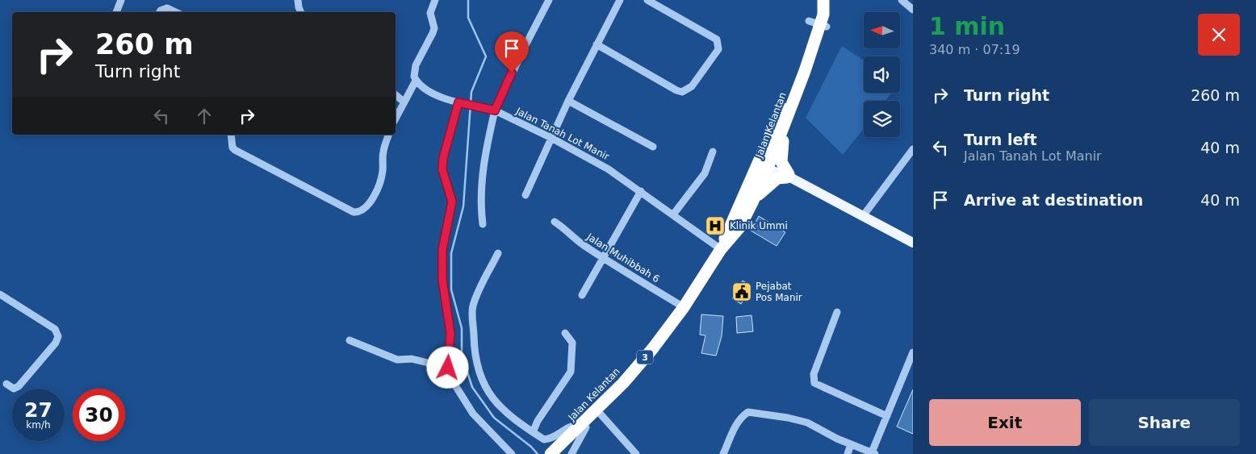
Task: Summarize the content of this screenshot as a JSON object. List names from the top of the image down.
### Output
{
  "streets": {
    "highway": ["Jalan Kelantan", "3"],
    "street": ["Jalan Tanah Lot Manir", "Jalan Muhibbah 6"]
  },
  "crossings": [
    ["Jalan Kelantan", "Jalan Tanah Lot Manir"],
    ["Jalan Kelantan", "Jalan Muhibbah 6"]
  ],
  "places": {
    "hospital": ["Klinik Ummi"],
    "public building": ["Pejabat Pos Manir"]
  },
  "north": "left",
  "page": {
    "heading": ["1 min", "340 m · 07:19"],
    "turn": ["260 m", "Turn right"],
    "list": [
      {
        "name": "Turn right",
        "value": "260 m"
      },
      {
        "name": "Turn left",
        "note": "Jalan Tanah Lot Manir",
        "value": "40 m"
      },
      {
        "name": "Arrive at destination",
        "value": "40 m"
      }
    ],
    "speed": "27 km/h",
    "limit": "30",
    "buttons": ["Exit", "Share"]
  }
}
